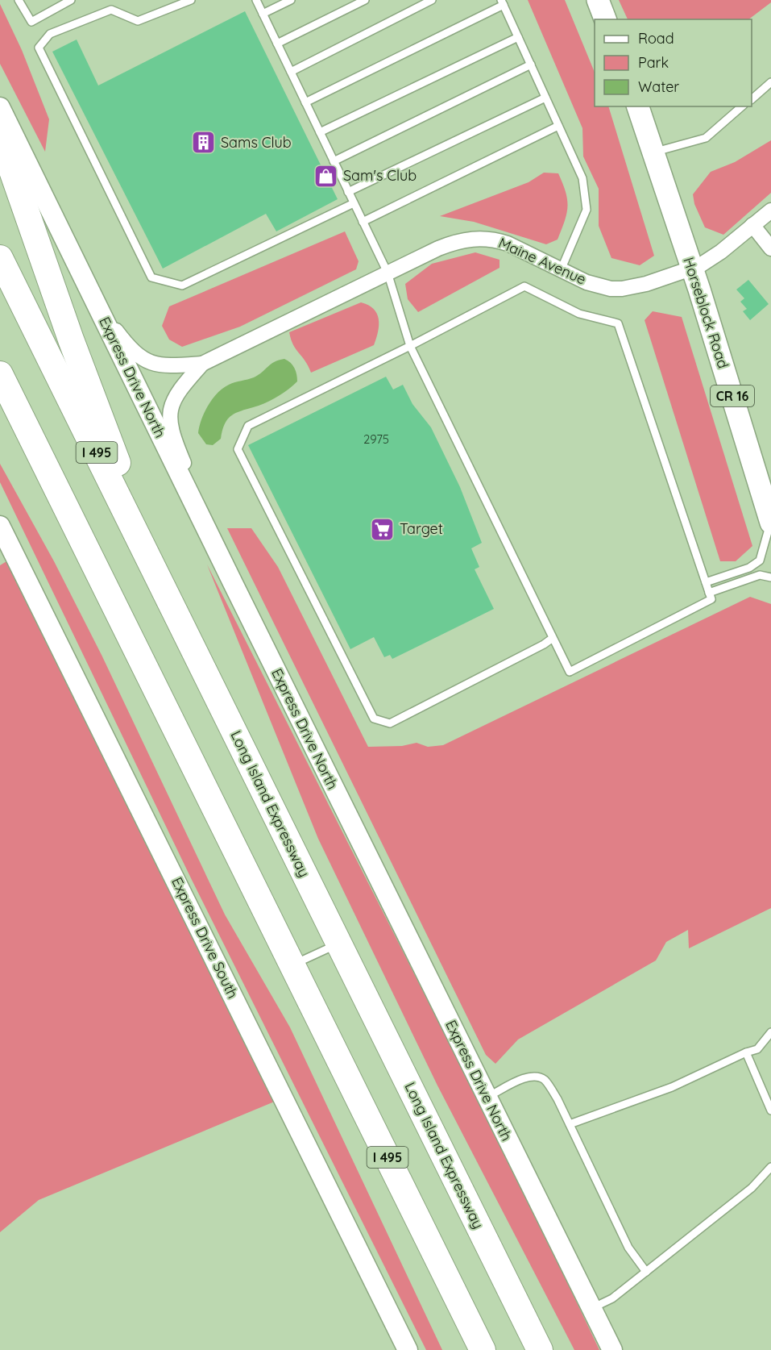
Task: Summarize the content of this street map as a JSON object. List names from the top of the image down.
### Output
{
  "streets": {
    "highway": ["I 495", "Long Island Expressway"],
    "main road": [
      "Horseblock Road",
      "Express Drive North",
      "CR 16",
      "Express Drive South"
    ],
    "street": ["Maine Avenue"]
  },
  "crossings": [
    ["Maine Avenue", "Horseblock Road"]
  ],
  "places": {
    "building": ["Sams Club"],
    "shop": ["Sam's Club"],
    "supermarket": ["Target"]
  },
  "house_numbers": ["2975"],
  "legend": ["Road", "Park", "Water"]
}
